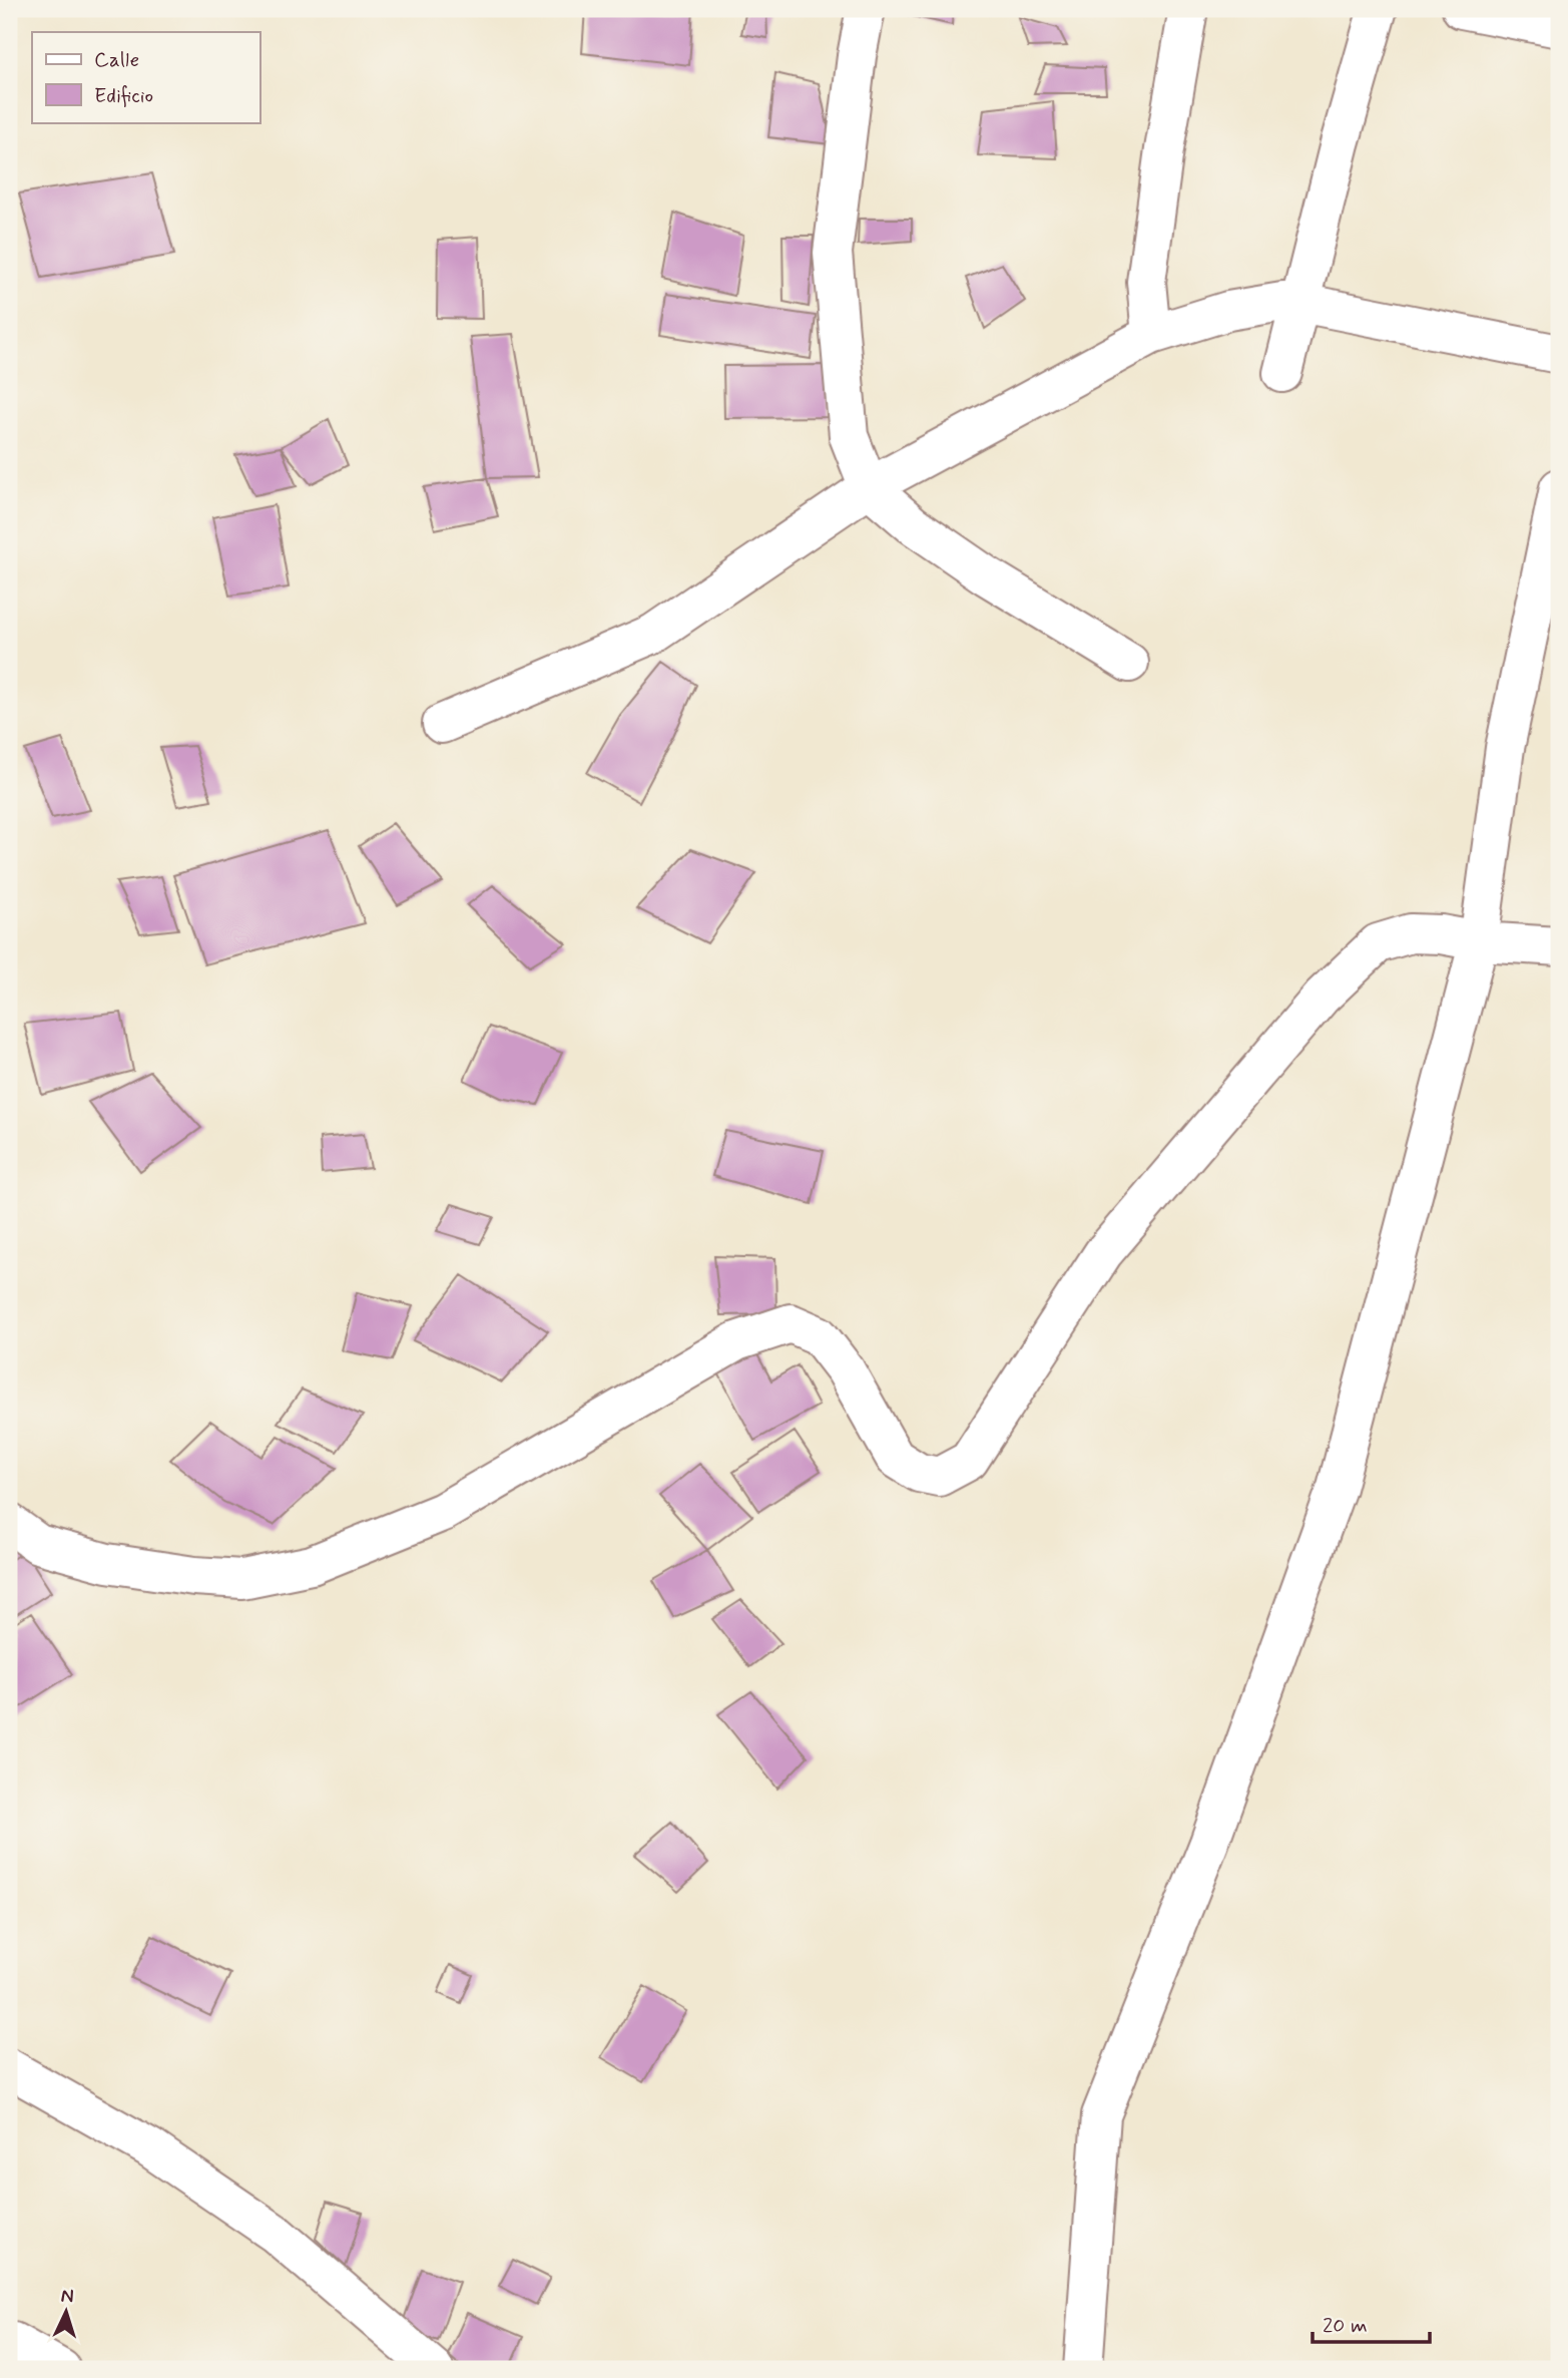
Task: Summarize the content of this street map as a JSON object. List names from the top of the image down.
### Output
{
  "legend": ["Calle", "Edificio"],
  "scale_bar": "20 m",
  "north": "top"
}
